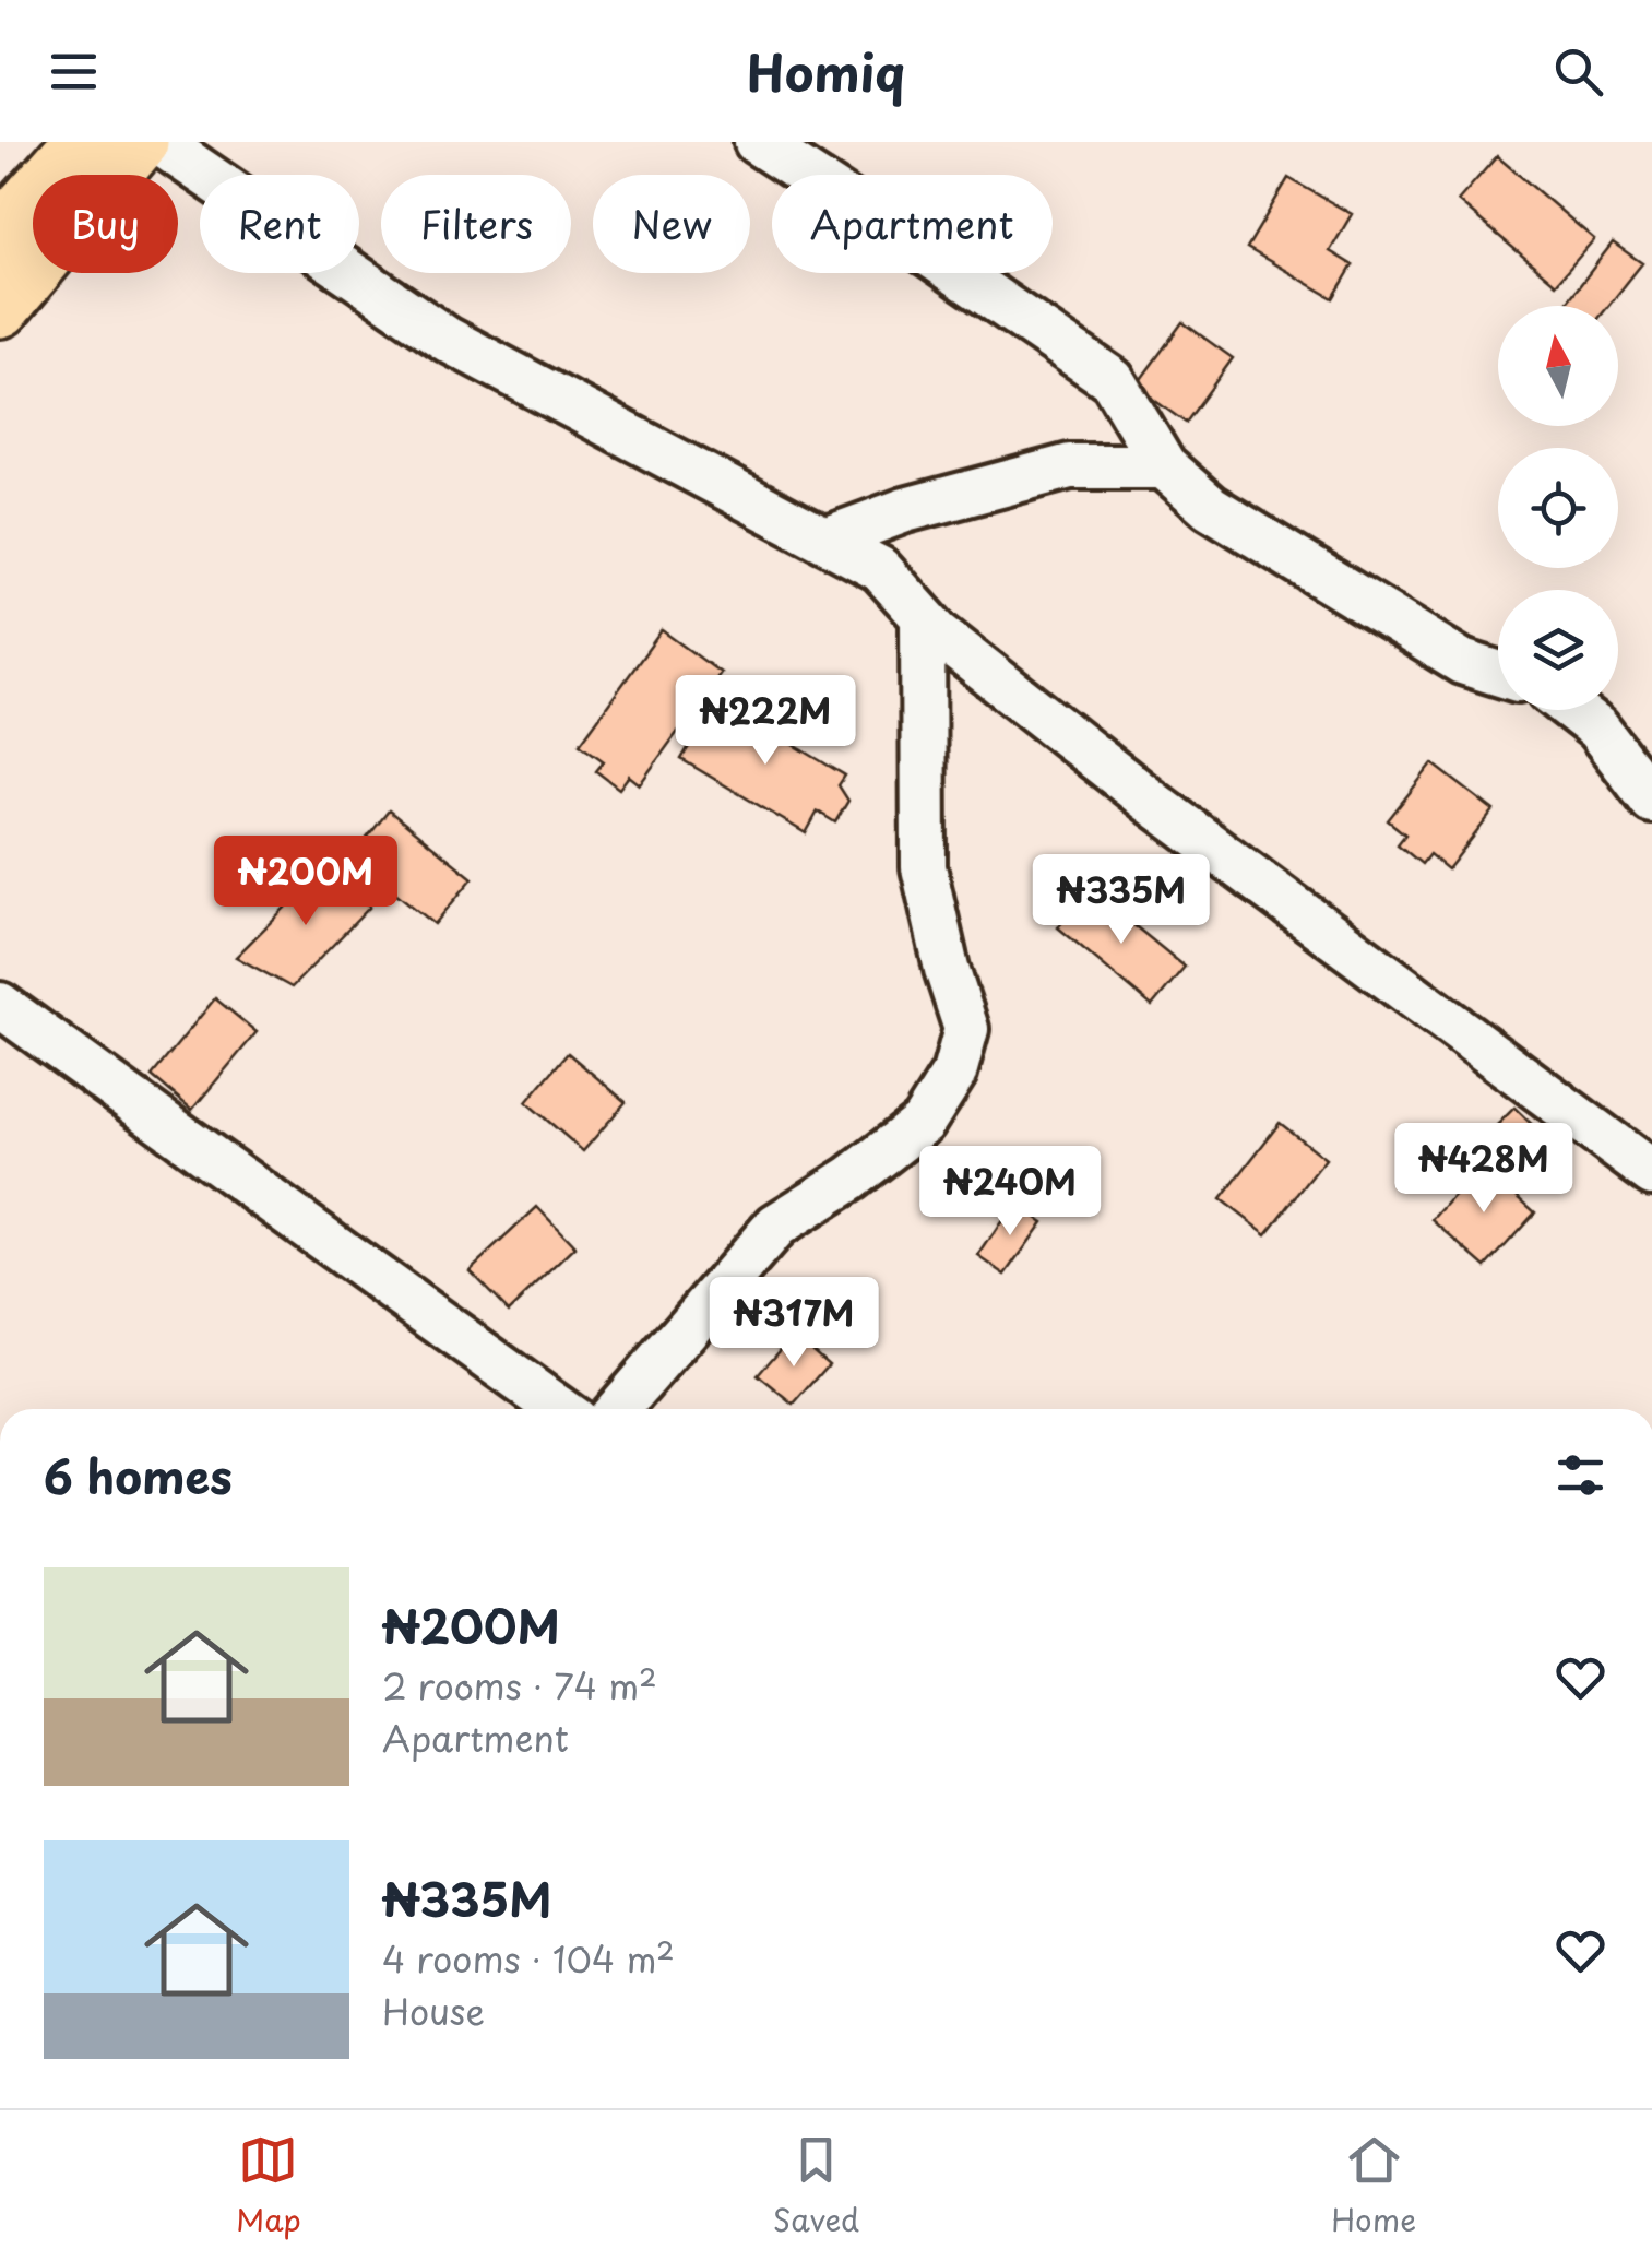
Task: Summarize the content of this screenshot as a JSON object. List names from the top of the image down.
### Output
{
  "north": "top",
  "page": {
    "header": "Homiq",
    "chip": [
      "Buy",
      "Rent",
      "Filters",
      "New",
      "Apartment"
    ],
    "price": [
      "₦222M",
      "₦200M",
      "₦335M",
      "₦428M",
      "₦240M",
      "₦317M"
    ],
    "heading": "6 homes",
    "list": [
      {
        "name": "₦200M",
        "note": "2 rooms · 74 m² · Apartment"
      },
      {
        "name": "₦335M",
        "note": "4 rooms · 104 m² · House"
      }
    ],
    "tabs": ["Map", "Saved", "Home"]
  }
}
